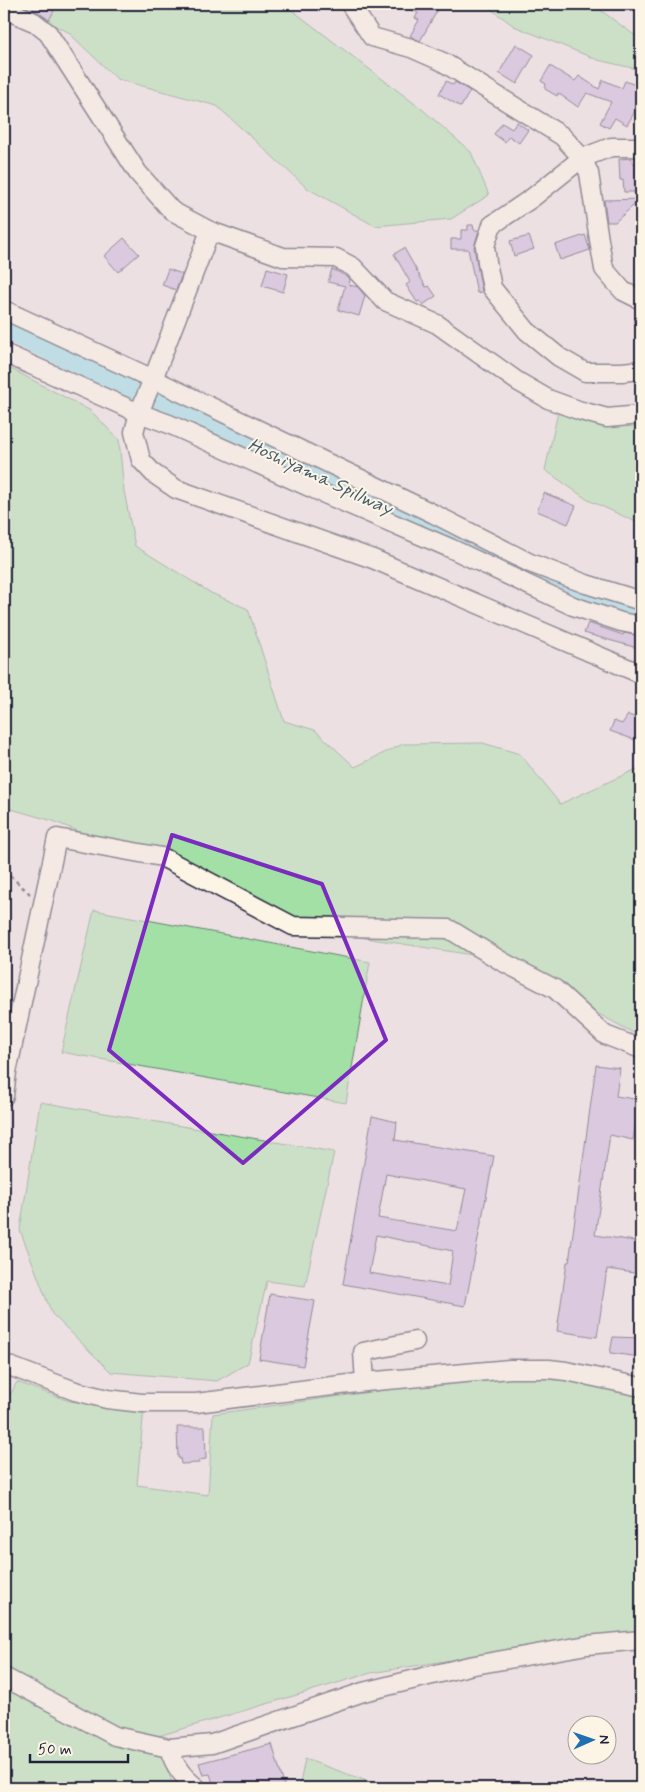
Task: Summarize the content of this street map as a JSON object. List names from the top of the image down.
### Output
{
  "water": ["Hoshiyama Spillway"],
  "scale_bar": "50 m",
  "north": "right"
}
